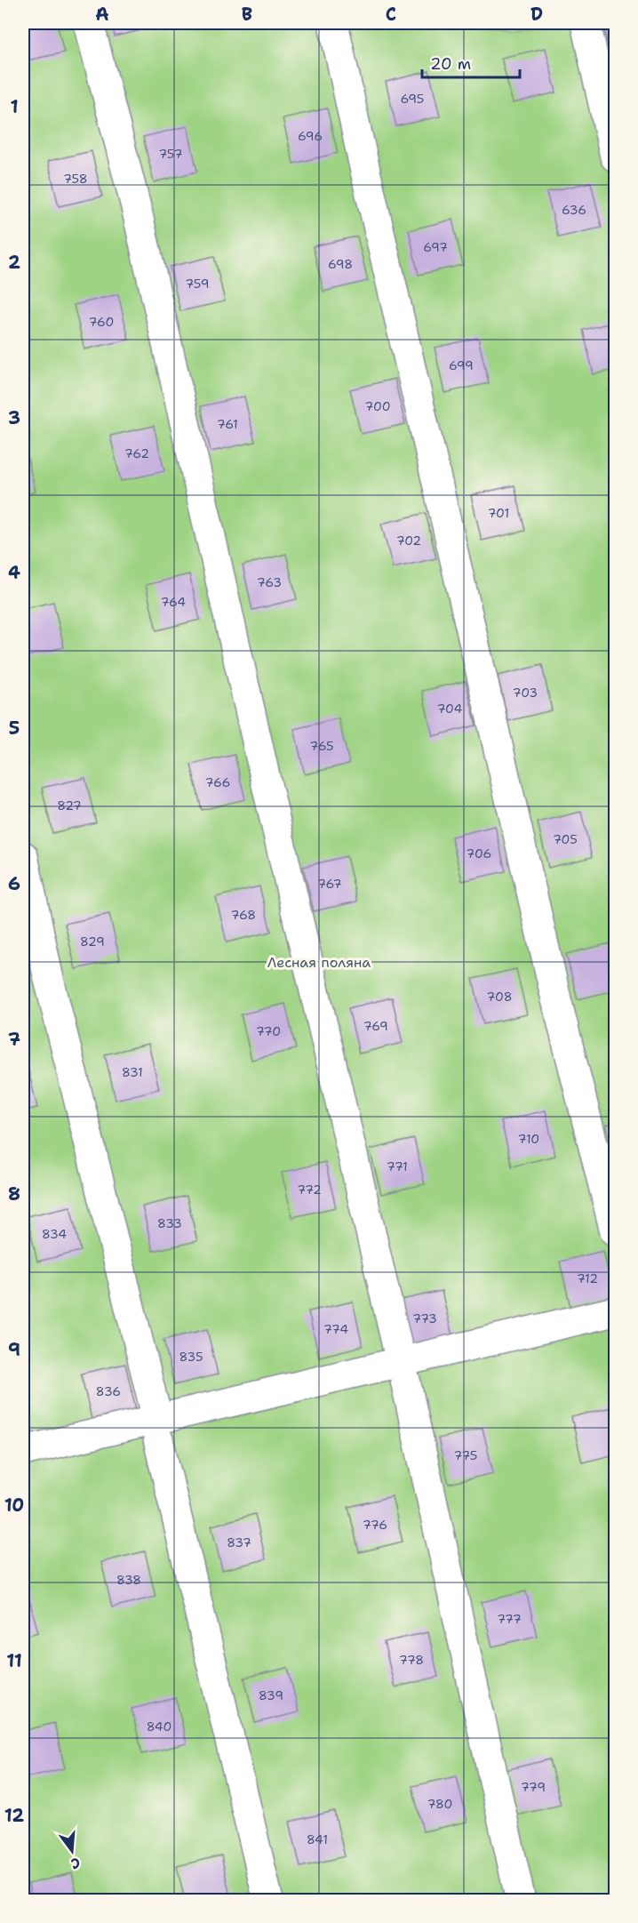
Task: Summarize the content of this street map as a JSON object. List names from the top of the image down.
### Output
{
  "parks": ["Лесная поляна"],
  "house_numbers": [
    "695",
    "696",
    "757",
    "758",
    "636",
    "697",
    "698",
    "759",
    "760",
    "699",
    "700",
    "761",
    "762",
    "701",
    "702",
    "763",
    "764",
    "703",
    "704",
    "765",
    "766",
    "827",
    "705",
    "706",
    "767",
    "768",
    "829",
    "708",
    "769",
    "770",
    "831",
    "710",
    "771",
    "772",
    "833",
    "834",
    "712",
    "773",
    "774",
    "835",
    "836",
    "775",
    "776",
    "837",
    "838",
    "777",
    "778",
    "839",
    "840",
    "779",
    "780",
    "841"
  ],
  "scale_bar": "20 m",
  "north": "bottom",
  "grid": {
    "columns": [
      "A",
      "B",
      "C",
      "D"
    ],
    "rows": [
      "1",
      "2",
      "3",
      "4",
      "5",
      "6",
      "7",
      "8",
      "9",
      "10",
      "11",
      "12"
    ]
  }
}
